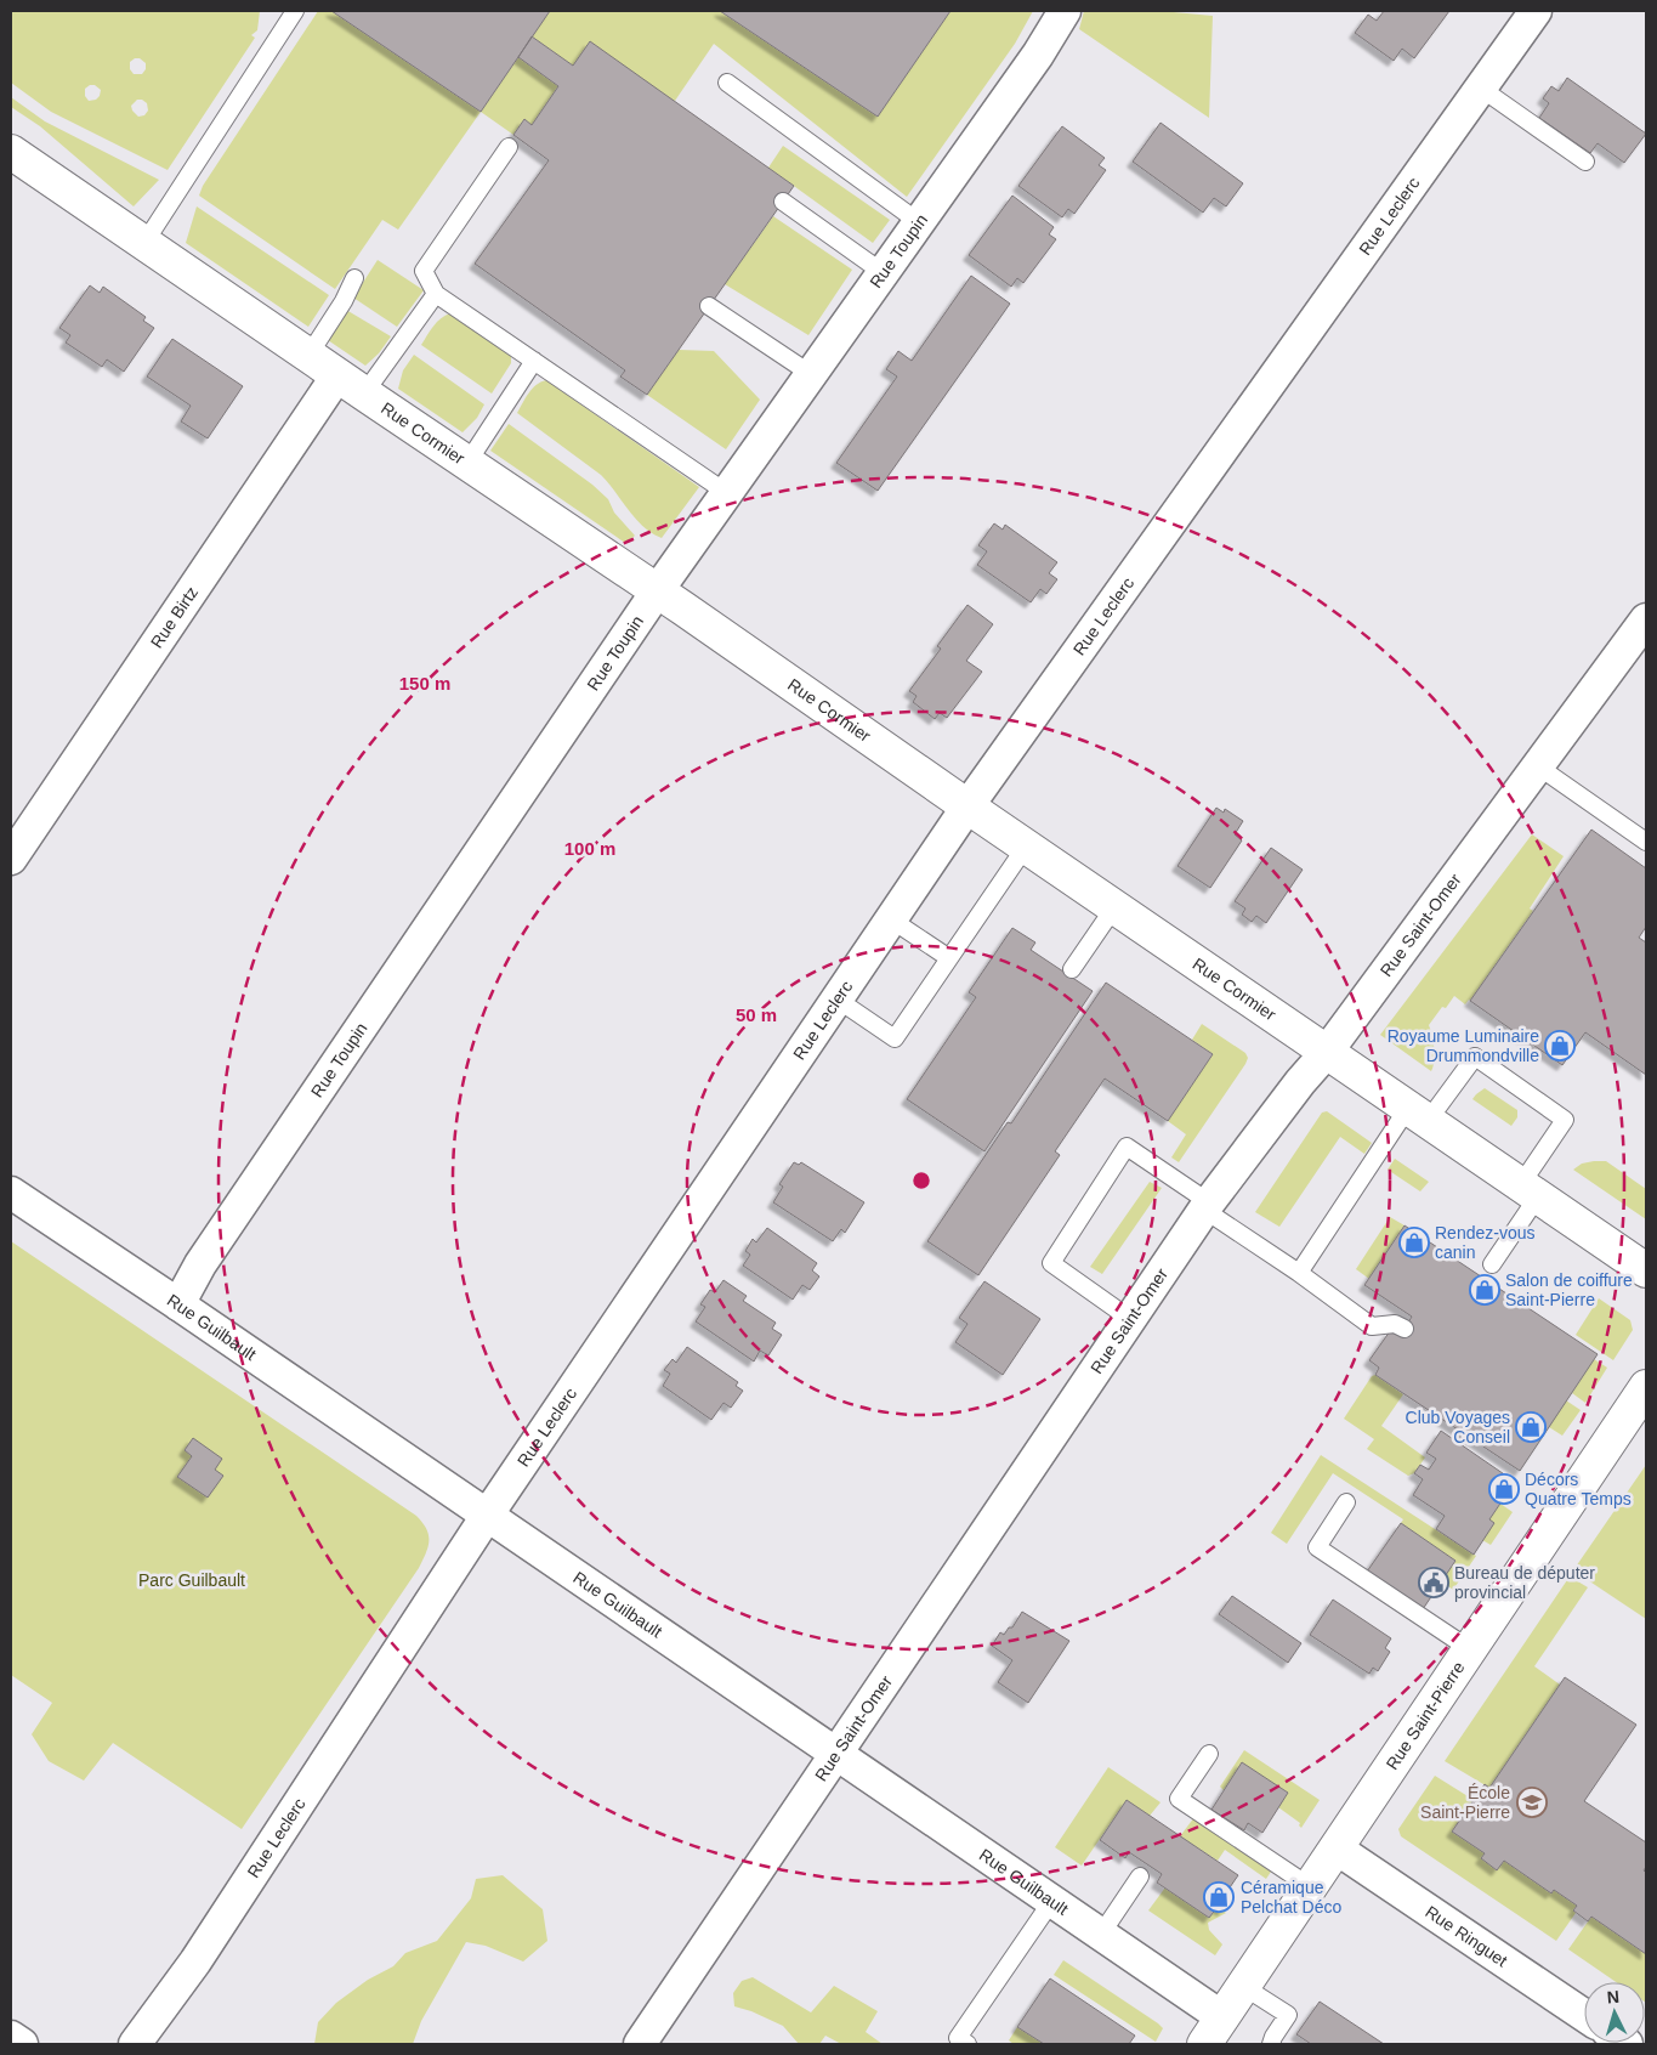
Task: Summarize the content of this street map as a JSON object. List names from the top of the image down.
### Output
{
  "streets": {
    "street": [
      "Rue Leclerc",
      "Rue Toupin",
      "Rue Cormier",
      "Rue Birtz",
      "Rue Saint-Omer",
      "Rue Guilbault",
      "Rue Saint-Pierre",
      "Rue Ringuet"
    ]
  },
  "crossings": [
    ["Rue Leclerc", "Rue Cormier"],
    ["Rue Leclerc", "Rue Guilbault"],
    ["Rue Toupin", "Rue Cormier"],
    ["Rue Toupin", "Rue Guilbault"],
    ["Rue Cormier", "Rue Birtz"],
    ["Rue Cormier", "Rue Saint-Omer"],
    ["Rue Saint-Omer", "Rue Guilbault"],
    ["Rue Guilbault", "Rue Saint-Pierre"],
    ["Rue Saint-Pierre", "Rue Ringuet"]
  ],
  "parks": ["Parc Guilbault"],
  "places": {
    "shop": [
      "Royaume Luminaire Drummondville",
      "Rendez-vous canin",
      "Salon de coiffure Saint-Pierre",
      "Club Voyages Conseil",
      "Décors Quatre Temps",
      "Céramique Pelchat Déco"
    ],
    "public building": ["Bureau de députer provincial"],
    "school or university": ["École Saint-Pierre"]
  },
  "north": "top",
  "rings": ["150 m", "100 m", "50 m"]
}
